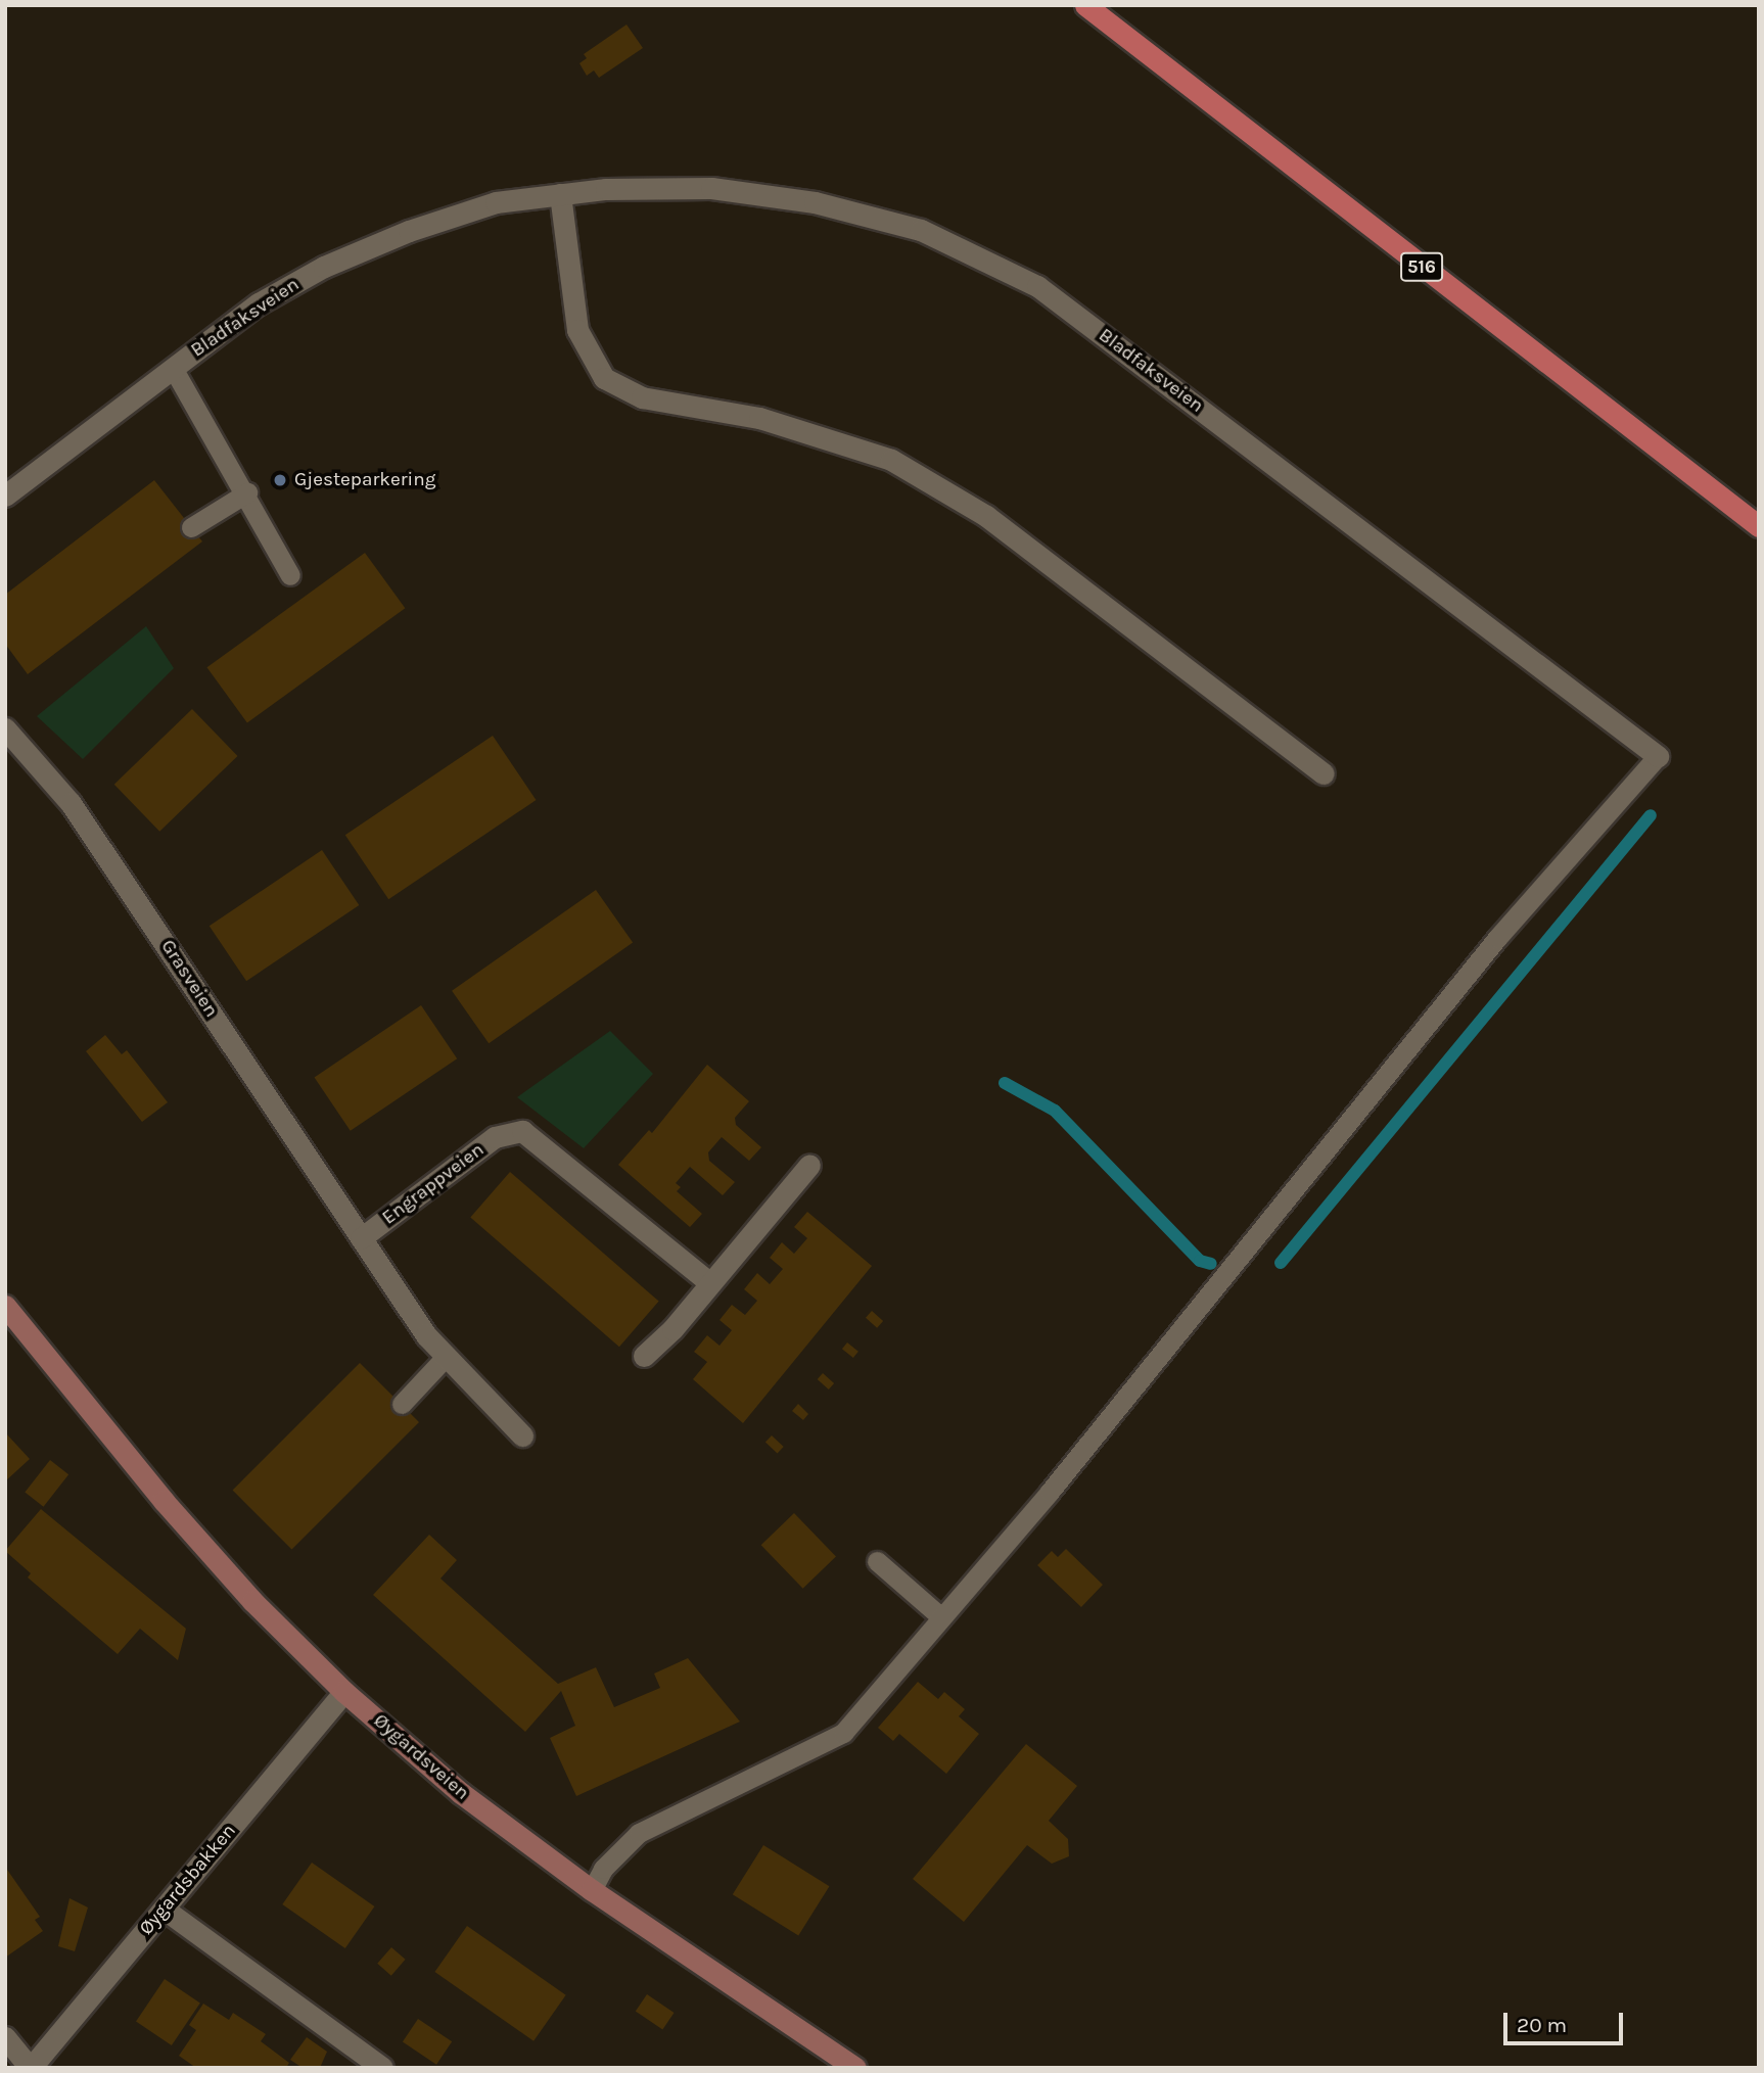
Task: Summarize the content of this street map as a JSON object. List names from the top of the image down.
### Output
{
  "streets": {
    "main road": ["516"],
    "street": [
      "Bladfaksveien",
      "Grasveien",
      "Engrappveien",
      "Øygardsveien",
      "Øygardsbakken"
    ]
  },
  "crossings": [
    ["Grasveien", "Engrappveien"],
    ["Øygardsveien", "Øygardsbakken"]
  ],
  "places": ["Gjesteparkering"],
  "scale_bar": "20 m"
}
